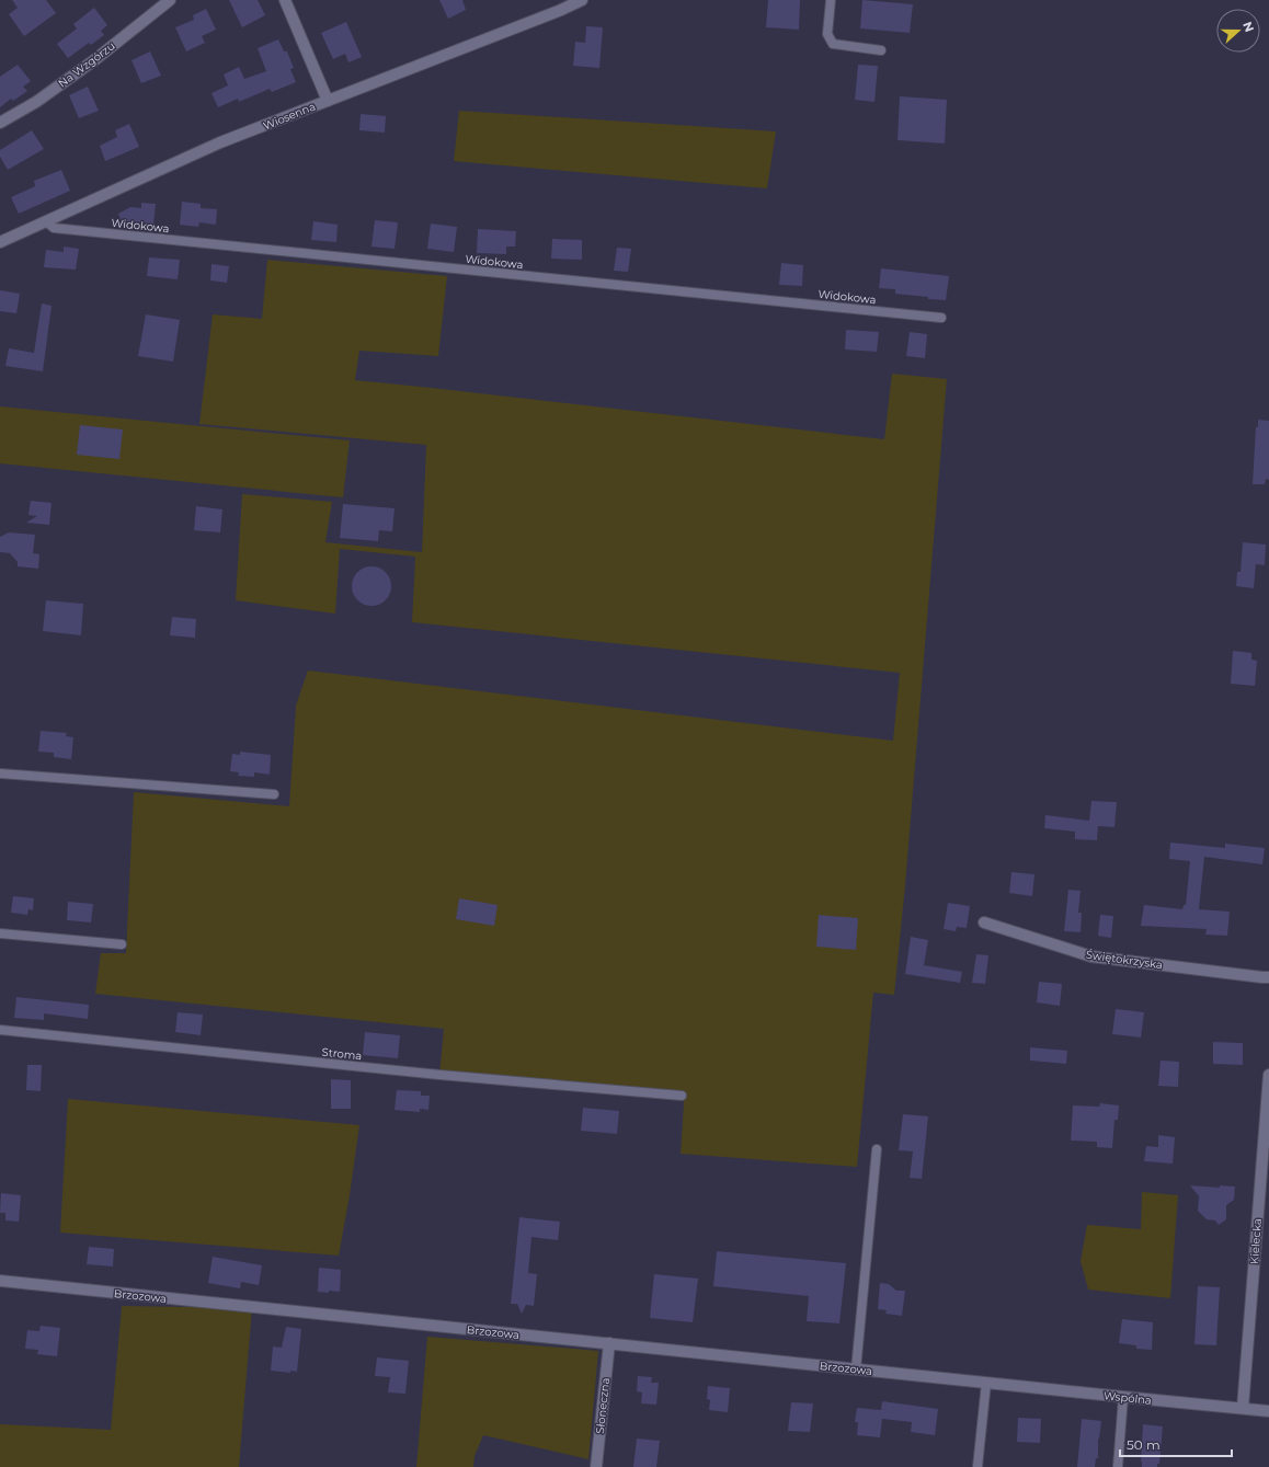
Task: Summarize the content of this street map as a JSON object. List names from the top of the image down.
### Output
{
  "streets": {
    "street": [
      "Na Wzgórzu",
      "Wiosenna",
      "Świętokrzyska",
      "Kielecka",
      "Brzozowa",
      "Wspólna",
      "Słoneczna"
    ],
    "lane": ["Widokowa", "Stroma"]
  },
  "crossings": [
    ["Wiosenna", "Widokowa"],
    ["Kielecka", "Wspólna"],
    ["Brzozowa", "Wspólna"],
    ["Brzozowa", "Słoneczna"]
  ],
  "scale_bar": "50 m",
  "north": "right"
}
